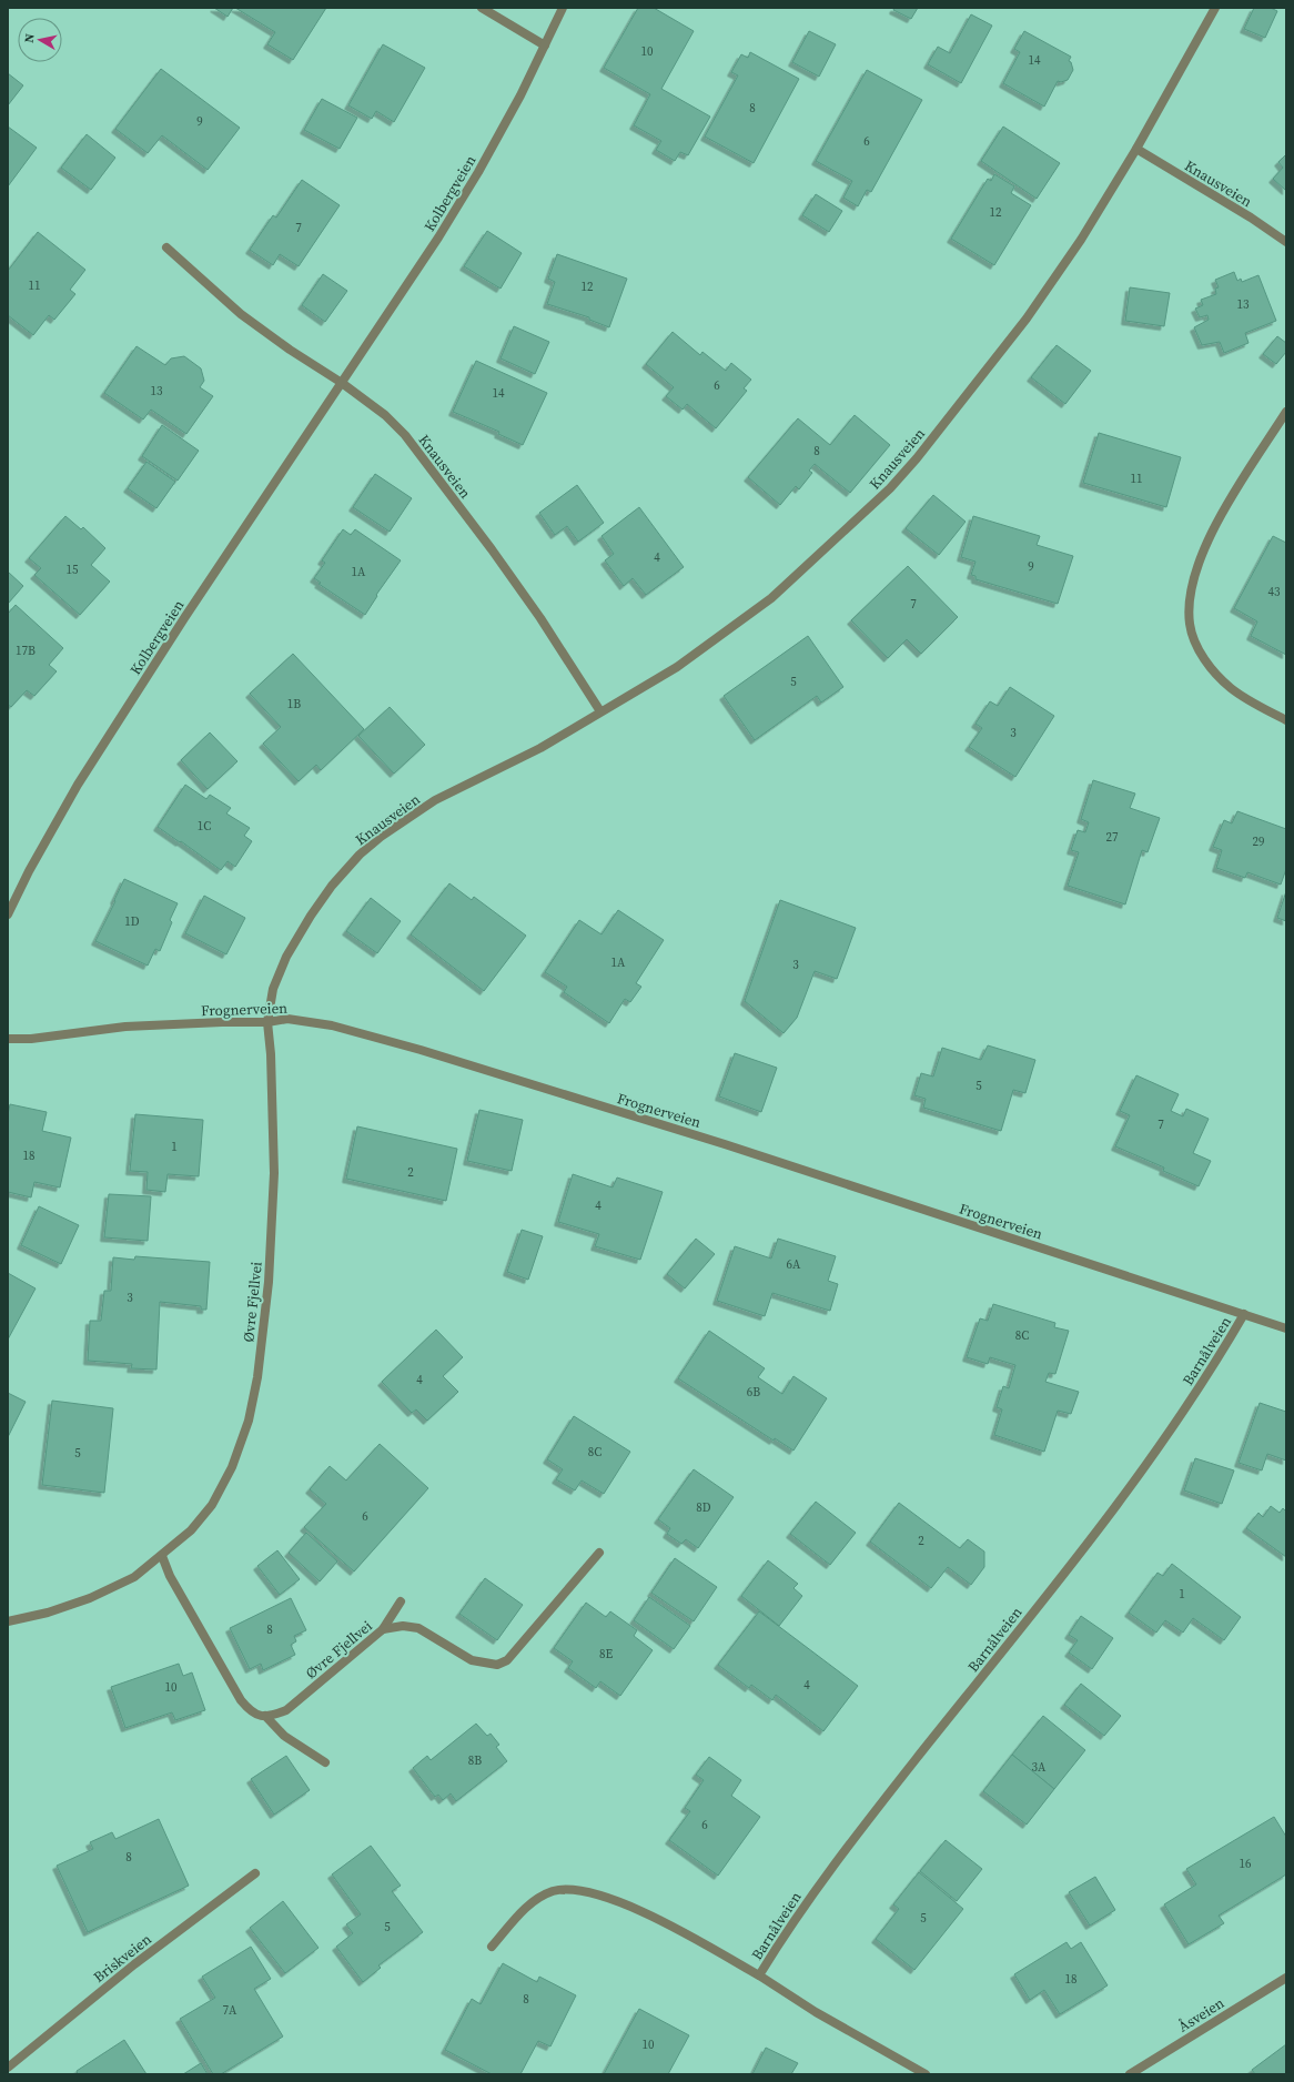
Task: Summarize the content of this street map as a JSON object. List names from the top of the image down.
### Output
{
  "streets": {
    "street": [
      "Knausveien",
      "Kolbergveien",
      "Frognerveien",
      "Øvre Fjellvei",
      "Barnålveien",
      "Briskveien",
      "Åsveien"
    ]
  },
  "crossings": [
    ["Knausveien", "Kolbergveien"],
    ["Knausveien", "Frognerveien"],
    ["Knausveien", "Øvre Fjellvei"],
    ["Frognerveien", "Øvre Fjellvei"],
    ["Frognerveien", "Barnålveien"]
  ],
  "house_numbers": [
    "10",
    "14",
    "8",
    "9",
    "6",
    "12",
    "7",
    "11",
    "12",
    "13",
    "6",
    "13",
    "14",
    "8",
    "11",
    "4",
    "9",
    "15",
    "1A",
    "43",
    "7",
    "17B",
    "5",
    "1B",
    "3",
    "1C",
    "27",
    "29",
    "1D",
    "1A",
    "3",
    "5",
    "7",
    "1",
    "18",
    "2",
    "4",
    "6A",
    "3",
    "8C",
    "4",
    "6B",
    "8C",
    "5",
    "8D",
    "6",
    "2",
    "1",
    "8",
    "8E",
    "4",
    "10",
    "8B",
    "3A",
    "6",
    "8",
    "16",
    "5",
    "5",
    "18",
    "8",
    "7A",
    "10"
  ],
  "north": "left"
}
